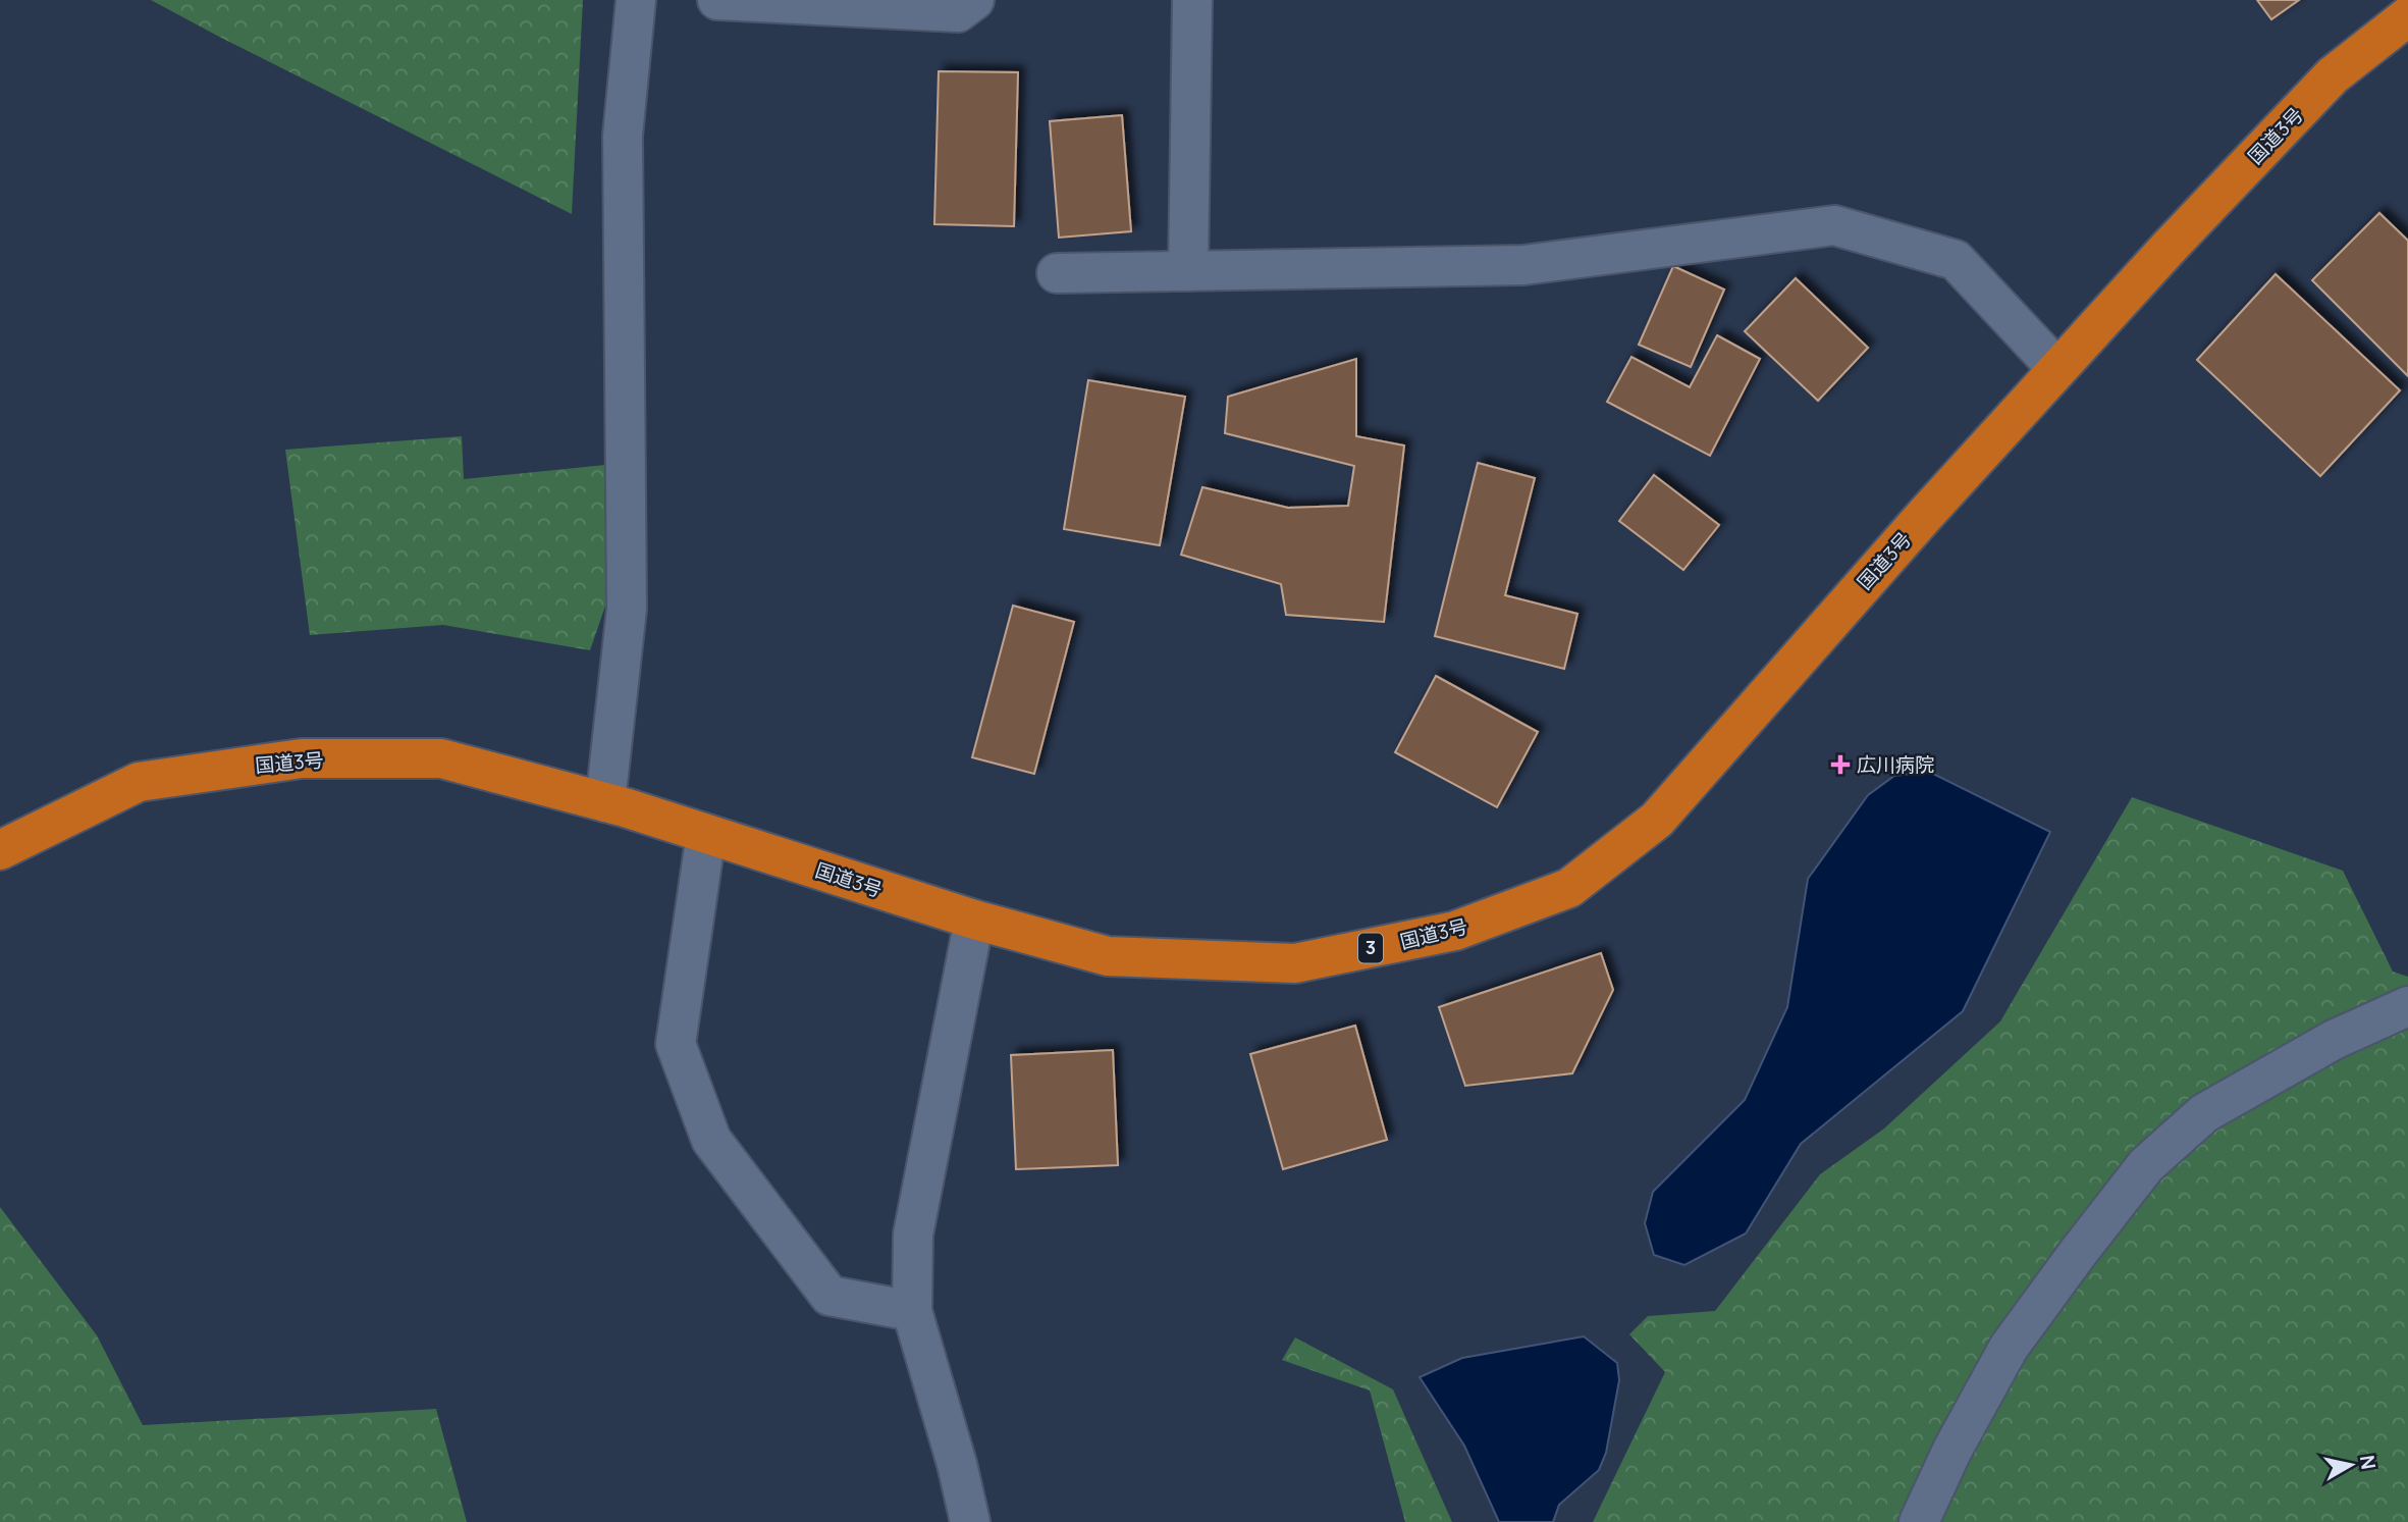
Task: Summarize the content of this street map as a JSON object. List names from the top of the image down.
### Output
{
  "streets": {
    "highway": ["国道3号", "3"]
  },
  "places": {
    "health": ["広川病院"]
  },
  "north": "right"
}
